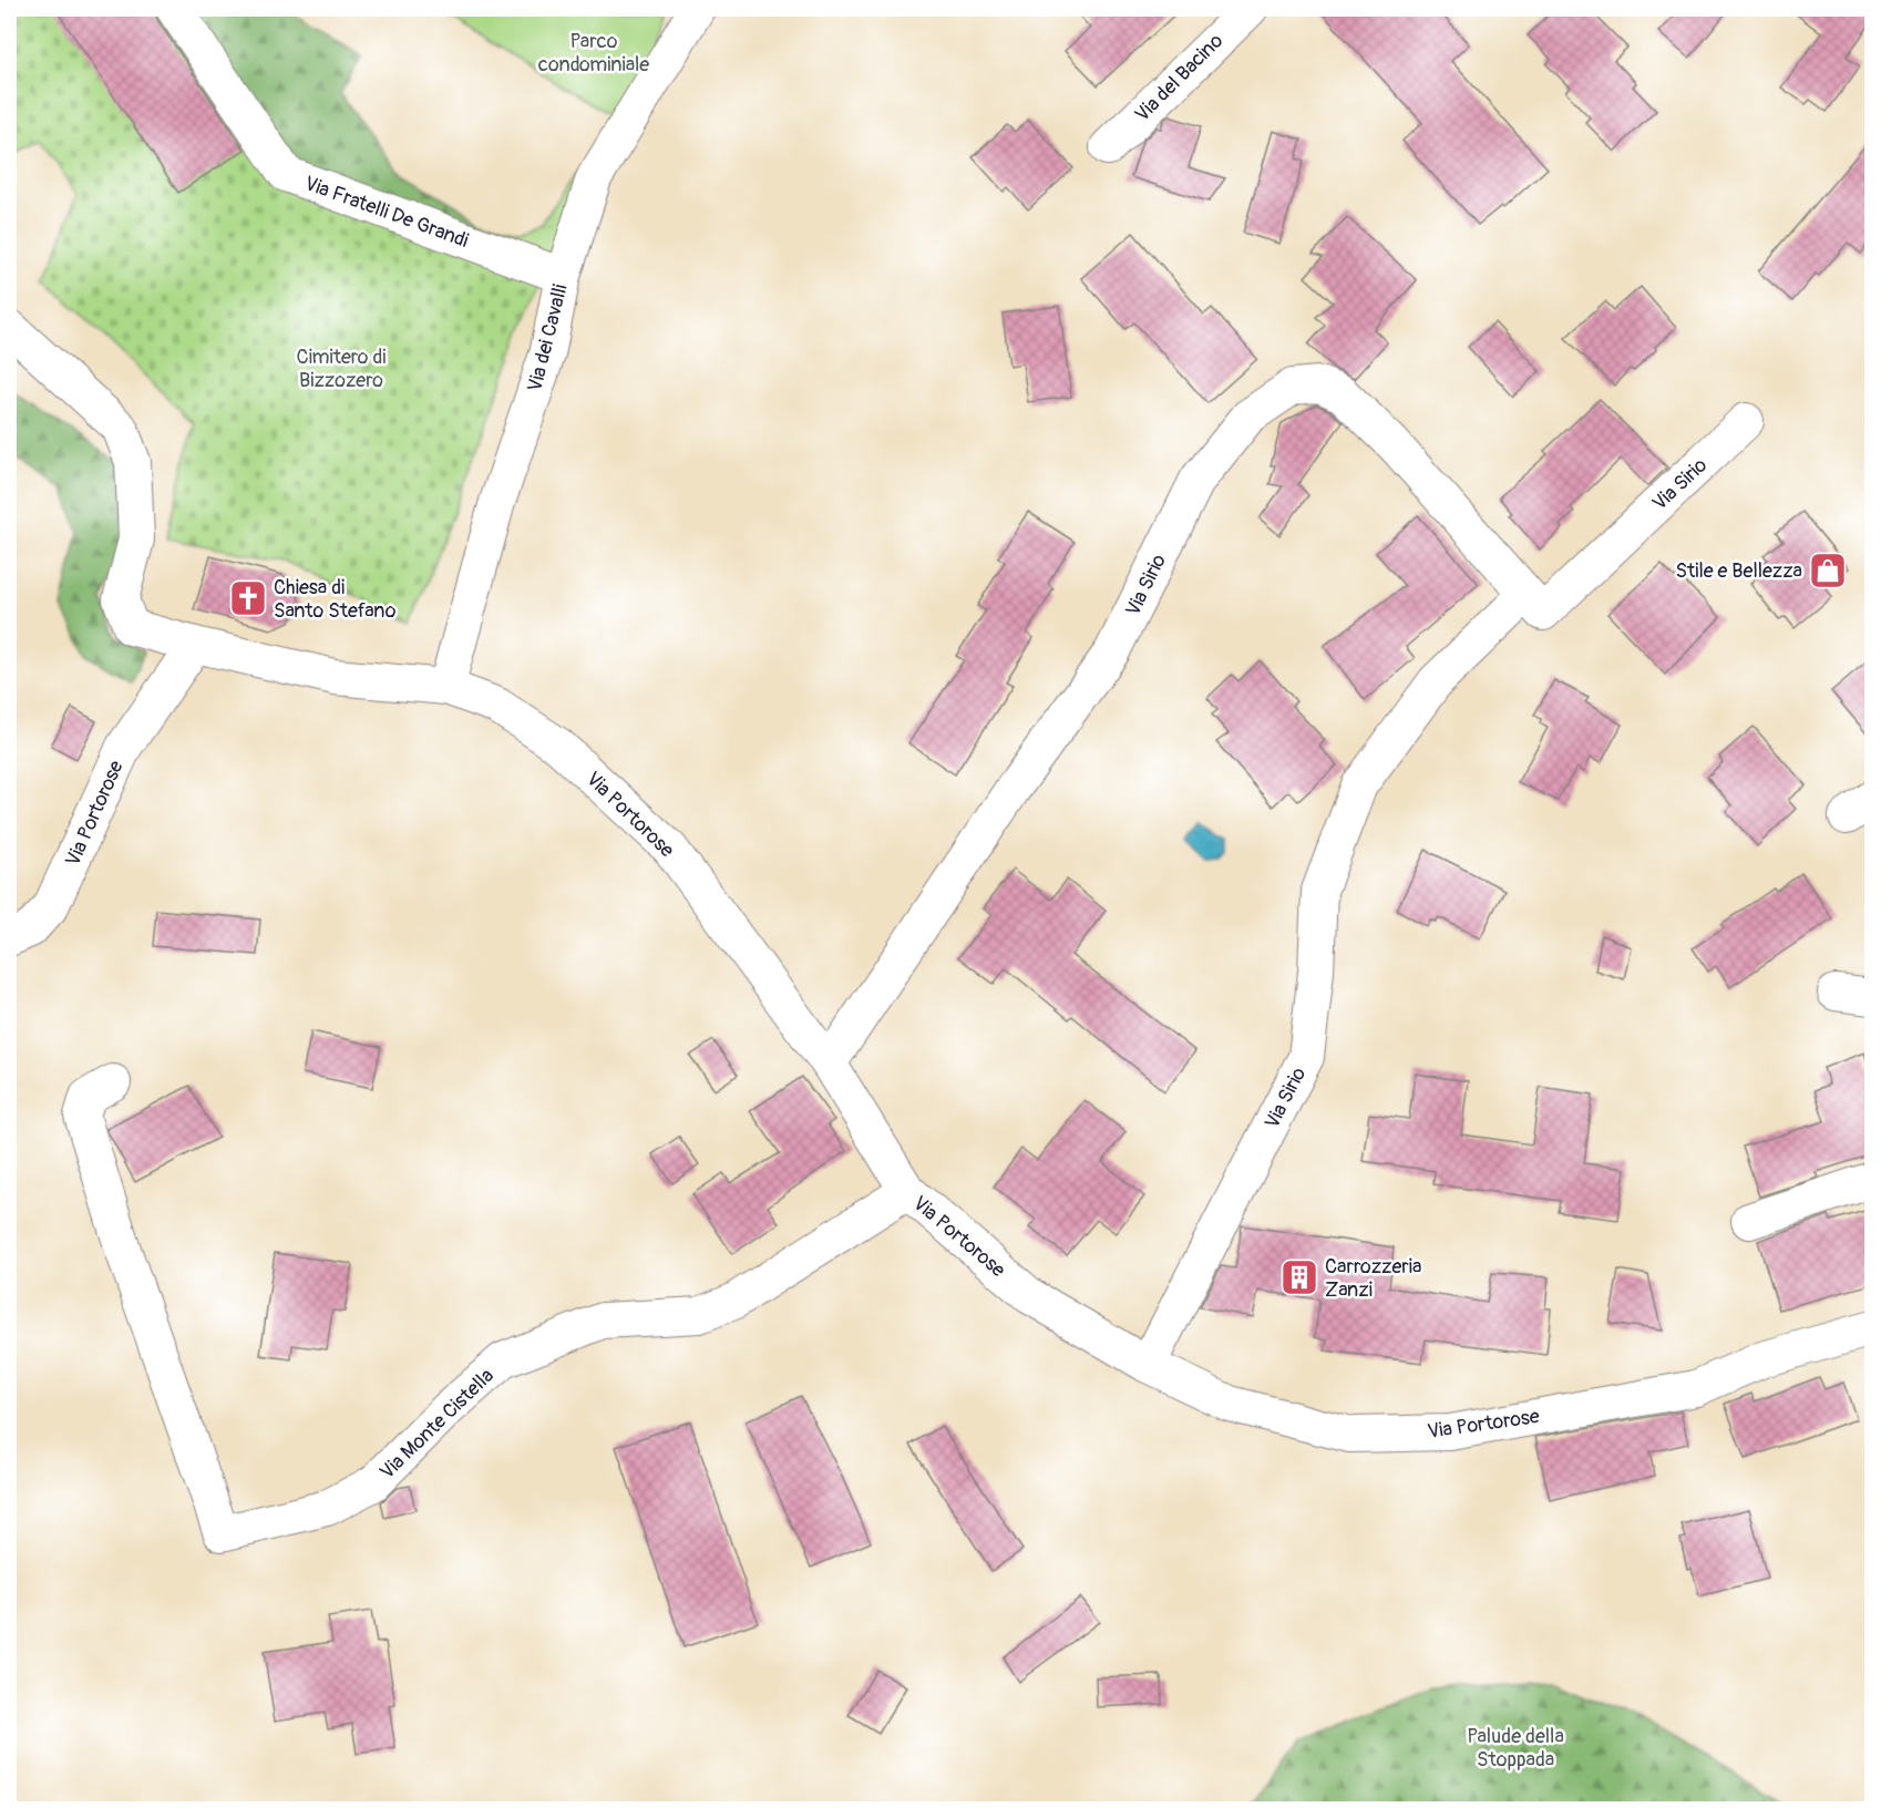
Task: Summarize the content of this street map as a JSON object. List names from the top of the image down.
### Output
{
  "streets": {
    "street": [
      "Via del Bacino",
      "Via Fratelli De Grandi",
      "Via dei Cavalli",
      "Via Sirio",
      "Via Portorose",
      "Via Monte Cistella"
    ]
  },
  "crossings": [
    ["Via Fratelli De Grandi", "Via dei Cavalli"],
    ["Via dei Cavalli", "Via Portorose"],
    ["Via Sirio", "Via Portorose"],
    ["Via Portorose", "Via Monte Cistella"]
  ],
  "parks": ["Parco condominiale", "Cimitero di Bizzozero", "Palude della Stoppada"],
  "places": {
    "shop": ["Stile e Bellezza"],
    "church": ["Chiesa di Santo Stefano"],
    "building": ["Carrozzeria Zanzi"]
  }
}
